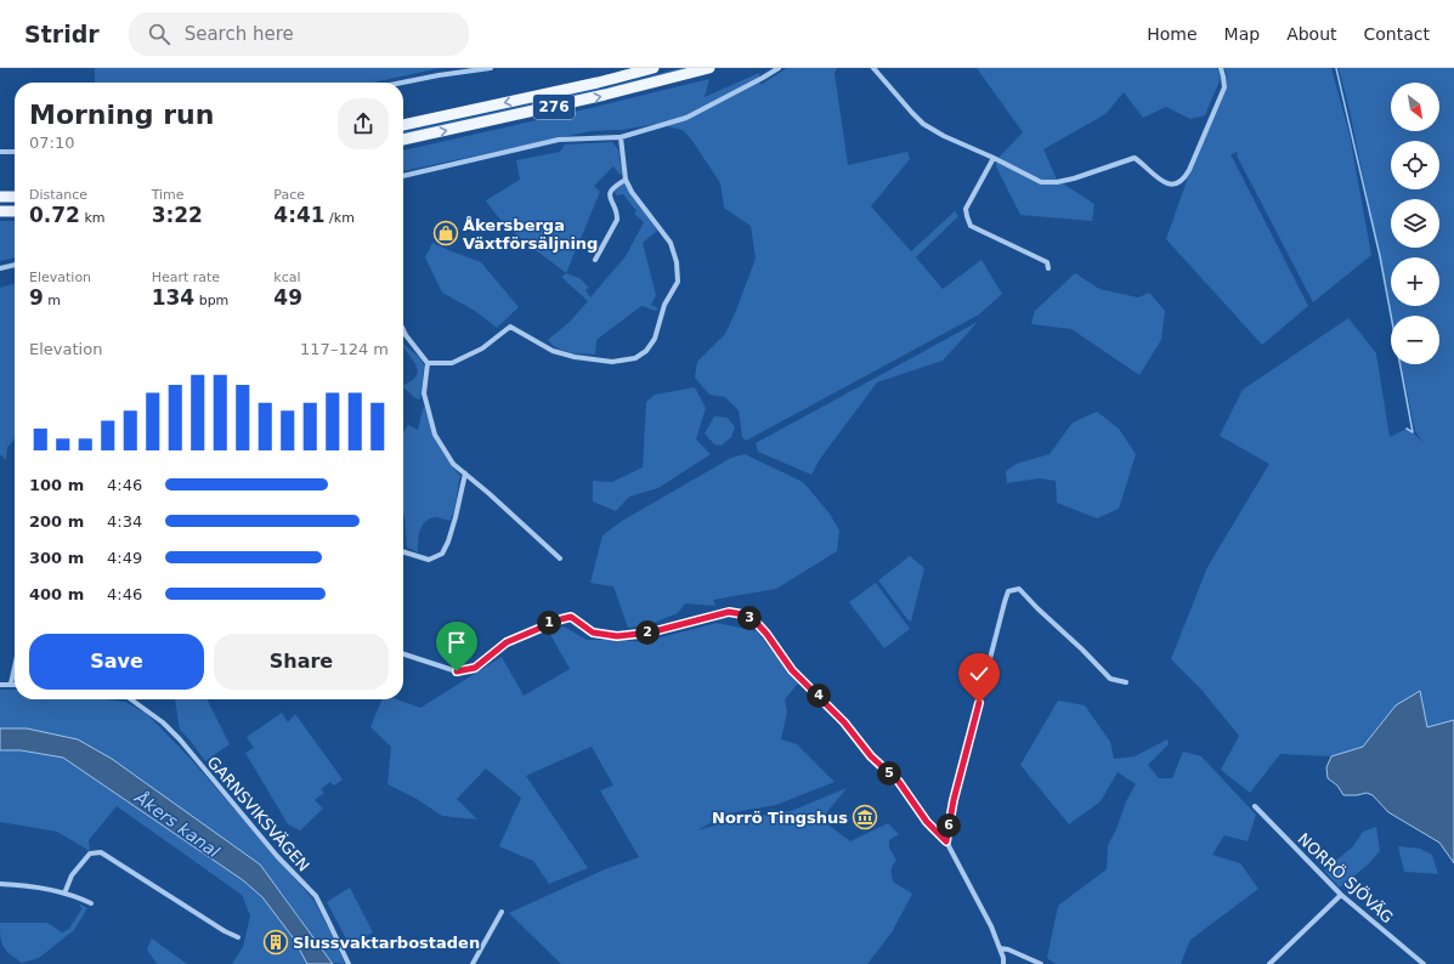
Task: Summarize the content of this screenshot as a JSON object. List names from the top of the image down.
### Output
{
  "streets": {
    "main road": ["276"],
    "street": ["GARNSVIKSVÄGEN", "NORRÖ SJÖVÄG"]
  },
  "water": ["Åkers kanal"],
  "places": {
    "shop": ["Åkersberga Växtförsäljning"],
    "museum": ["Norrö Tingshus"],
    "building": ["Slussvaktarbostaden"]
  },
  "north": "bottom right",
  "page": {
    "header": "Stridr",
    "search": "Search here",
    "nav": [
      "Home",
      "Map",
      "About",
      "Contact"
    ],
    "map_buttons": ["+", "−"],
    "heading": ["Morning run", "07:10"],
    "stats": [
      ["Distance", "0.72 km"],
      ["Time", "3:22"],
      ["Pace", "4:41 /km"],
      ["Elevation", "9 m"],
      ["Heart rate", "134 bpm"],
      ["kcal", "49"]
    ],
    "chart": ["Elevation", "117–124 m"],
    "list": [
      {
        "name": "100 m",
        "note": "4:46"
      },
      {
        "name": "200 m",
        "note": "4:34"
      },
      {
        "name": "300 m",
        "note": "4:49"
      },
      {
        "name": "400 m",
        "note": "4:46"
      }
    ],
    "pins": [
      "3",
      "1",
      "2",
      "4",
      "5",
      "6"
    ],
    "buttons": ["Save", "Share"]
  }
}
